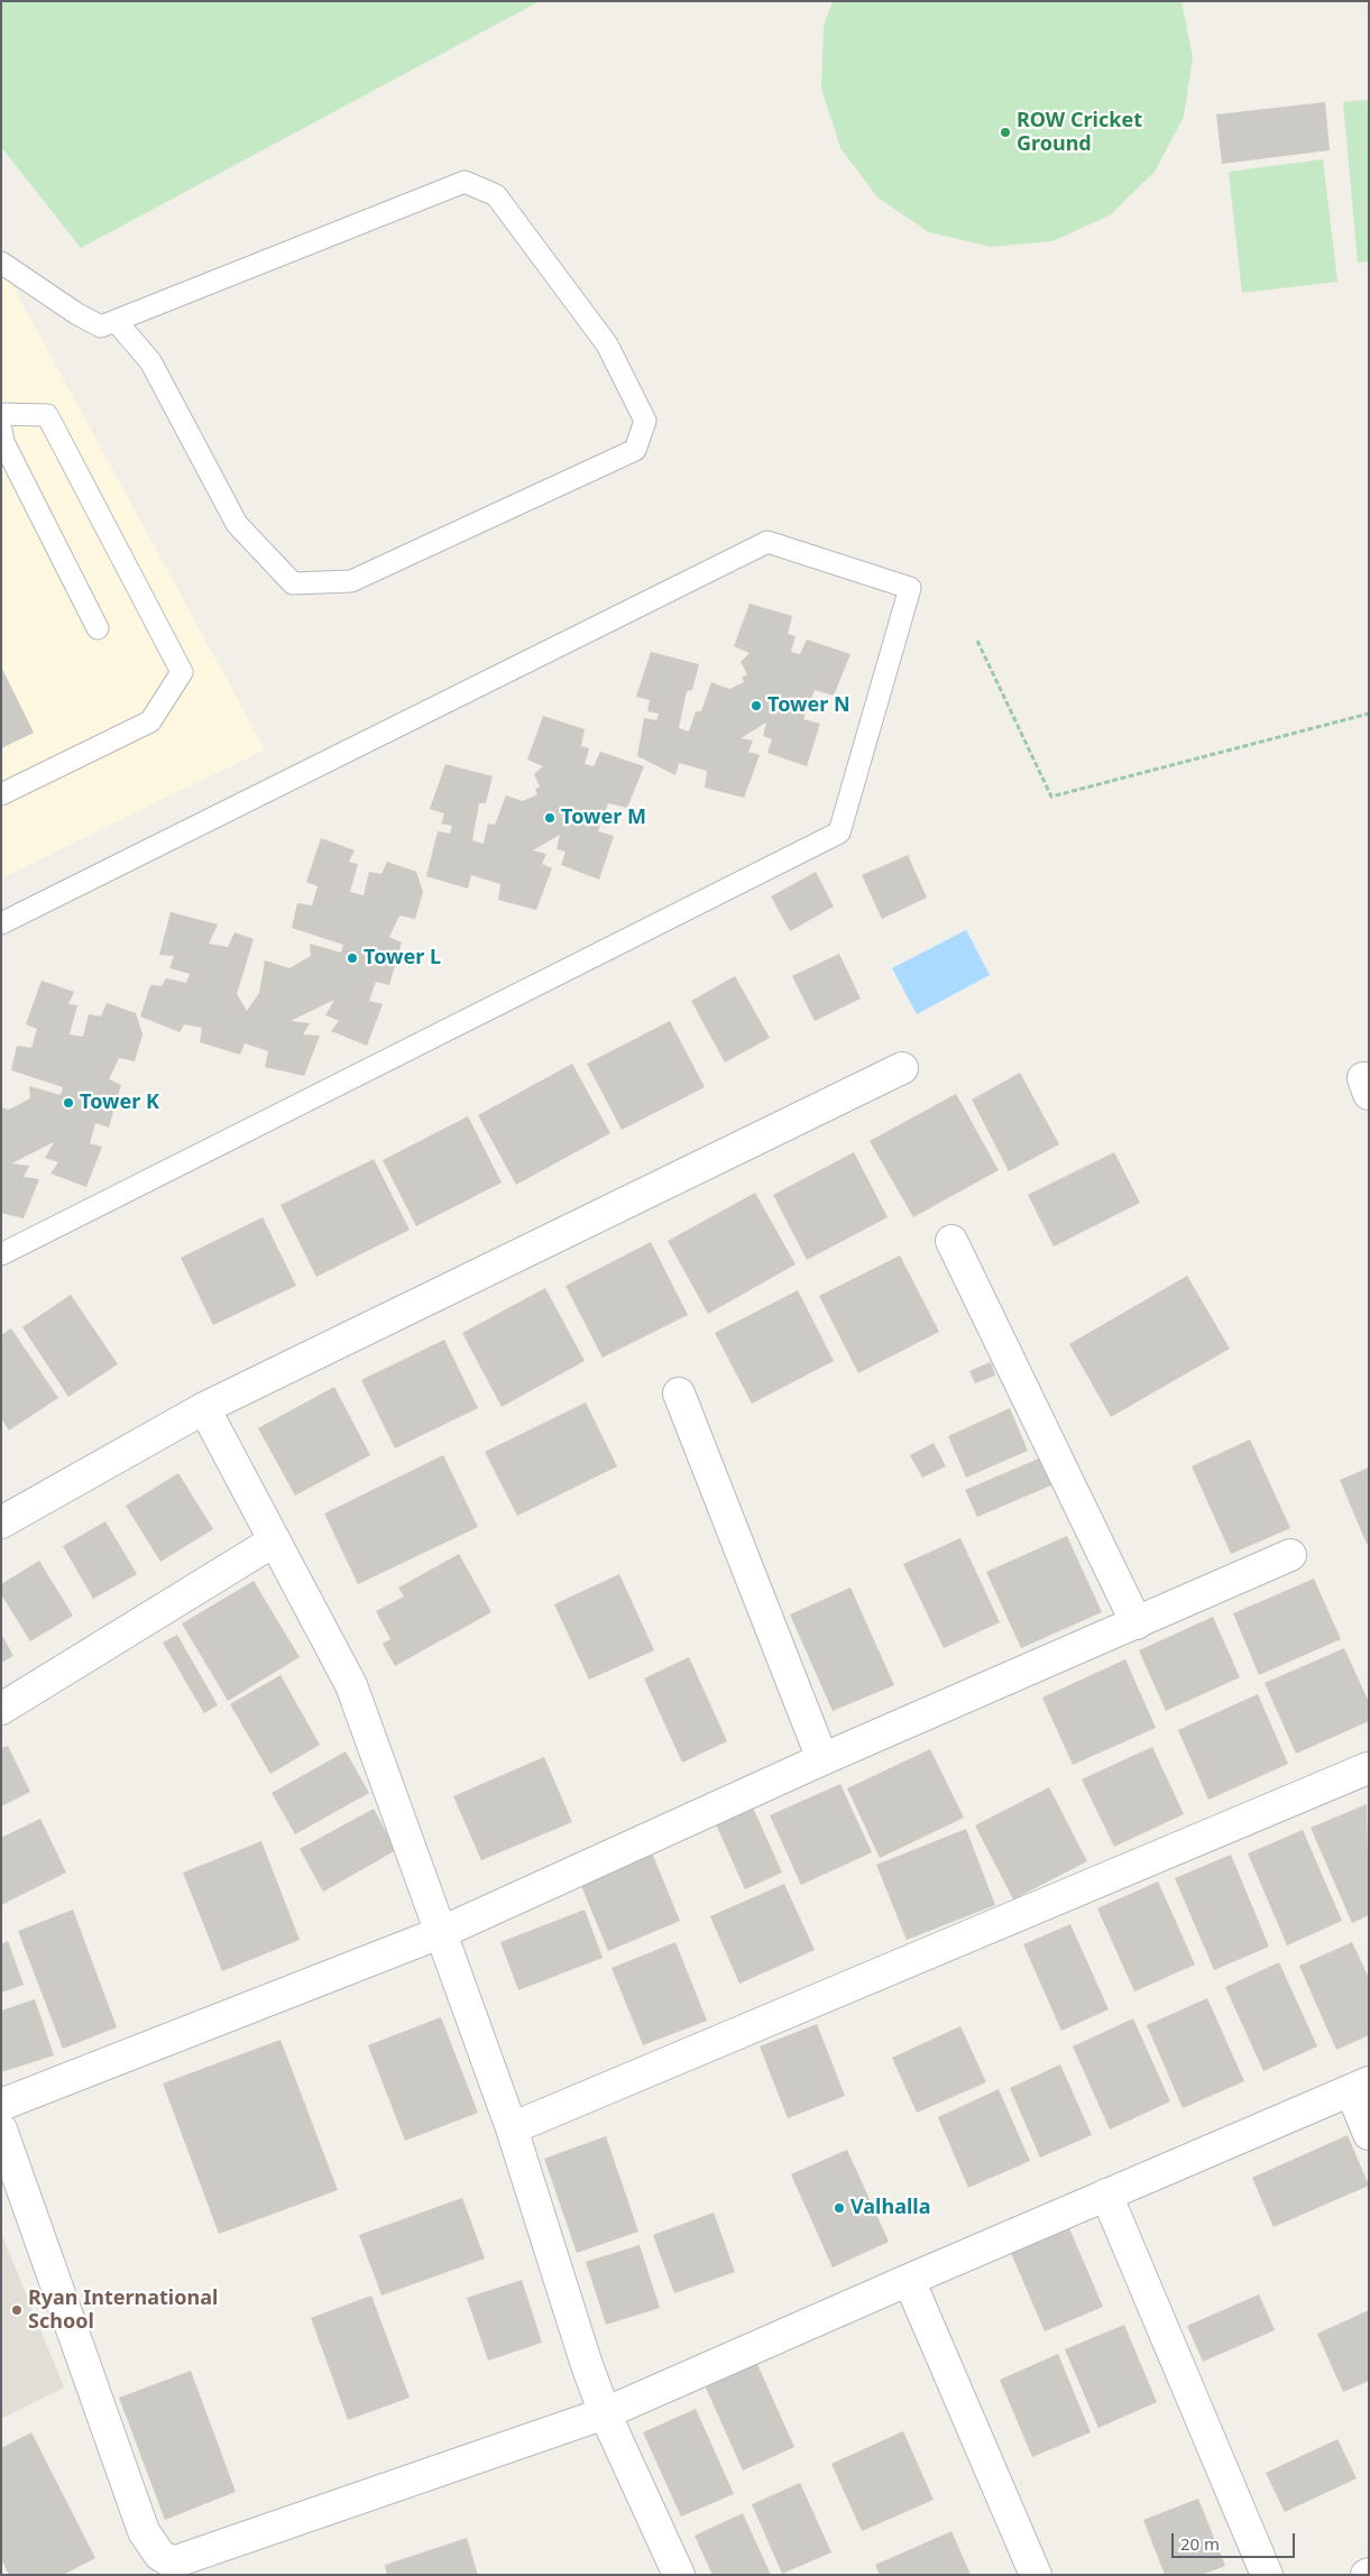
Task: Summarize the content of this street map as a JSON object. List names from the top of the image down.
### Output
{
  "places": [
    "ROW Cricket Ground",
    "Tower N",
    "Tower M",
    "Tower L",
    "Tower K",
    "Valhalla",
    "Ryan International School"
  ],
  "scale_bar": "20 m"
}
